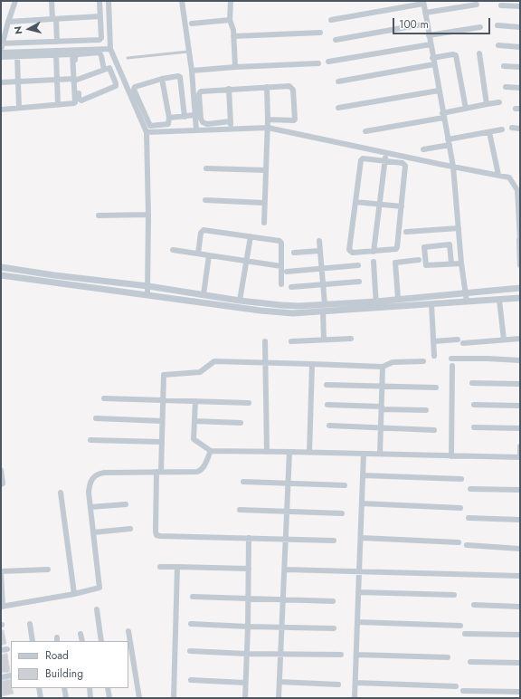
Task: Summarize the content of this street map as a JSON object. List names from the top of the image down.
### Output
{
  "legend": ["Road", "Building"],
  "scale_bar": "100 m",
  "north": "left"
}
